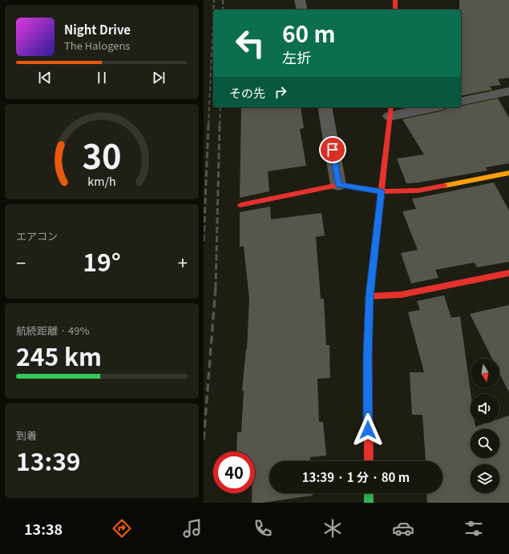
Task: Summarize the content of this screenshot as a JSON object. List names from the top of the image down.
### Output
{
  "north": "bottom",
  "page": {
    "turn": ["60 m", "左折"],
    "song": ["Night Drive", "The Halogens"],
    "then": "その先",
    "tile": [
      "エアコン",
      ["航続距離 · 49%", "245 km"],
      ["到着", "13:39"]
    ],
    "heat": ["−", "19°", "+"],
    "limit": "40",
    "trip": "13:39 · 1 分 · 80 m",
    "tabs": "13:38",
    "gauge": ["30", "km/h"]
  }
}
